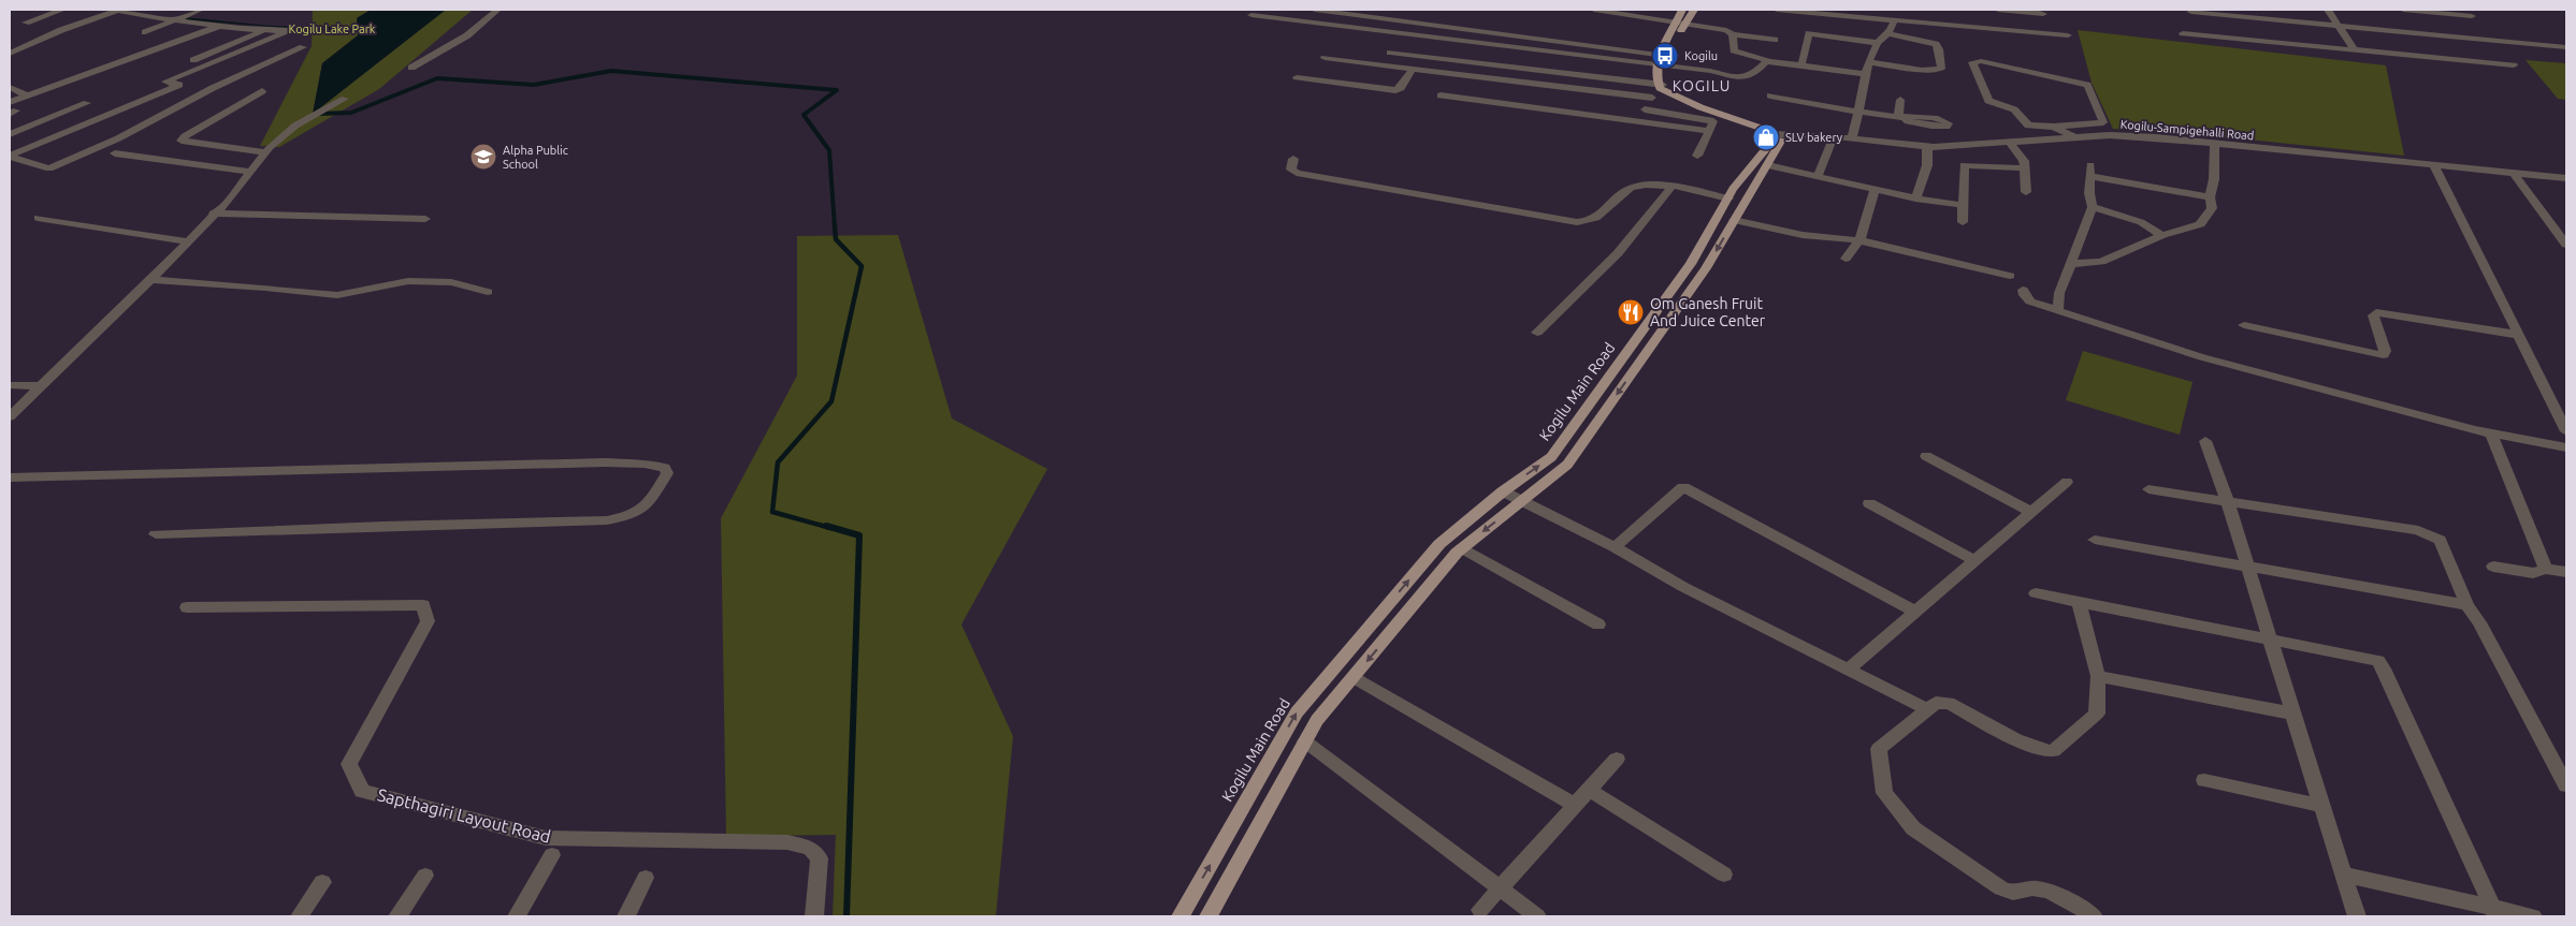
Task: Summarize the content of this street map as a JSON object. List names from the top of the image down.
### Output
{
  "streets": {
    "main road": ["Kogilu Main Road"],
    "street": ["Kogilu-Sampigehalli Road", "Sapthagiri Layout Road"]
  },
  "crossings": [
    ["Kogilu-Sampigehalli Road", "Kogilu Main Road"]
  ],
  "districts": ["KOGILU"],
  "parks": ["Kogilu Lake Park"],
  "places": {
    "bus stop": ["Kogilu"],
    "shop": ["SLV bakery"],
    "school or university": ["Alpha Public School"],
    "restaurant": ["Om Ganesh Fruit And Juice Center"]
  }
}
